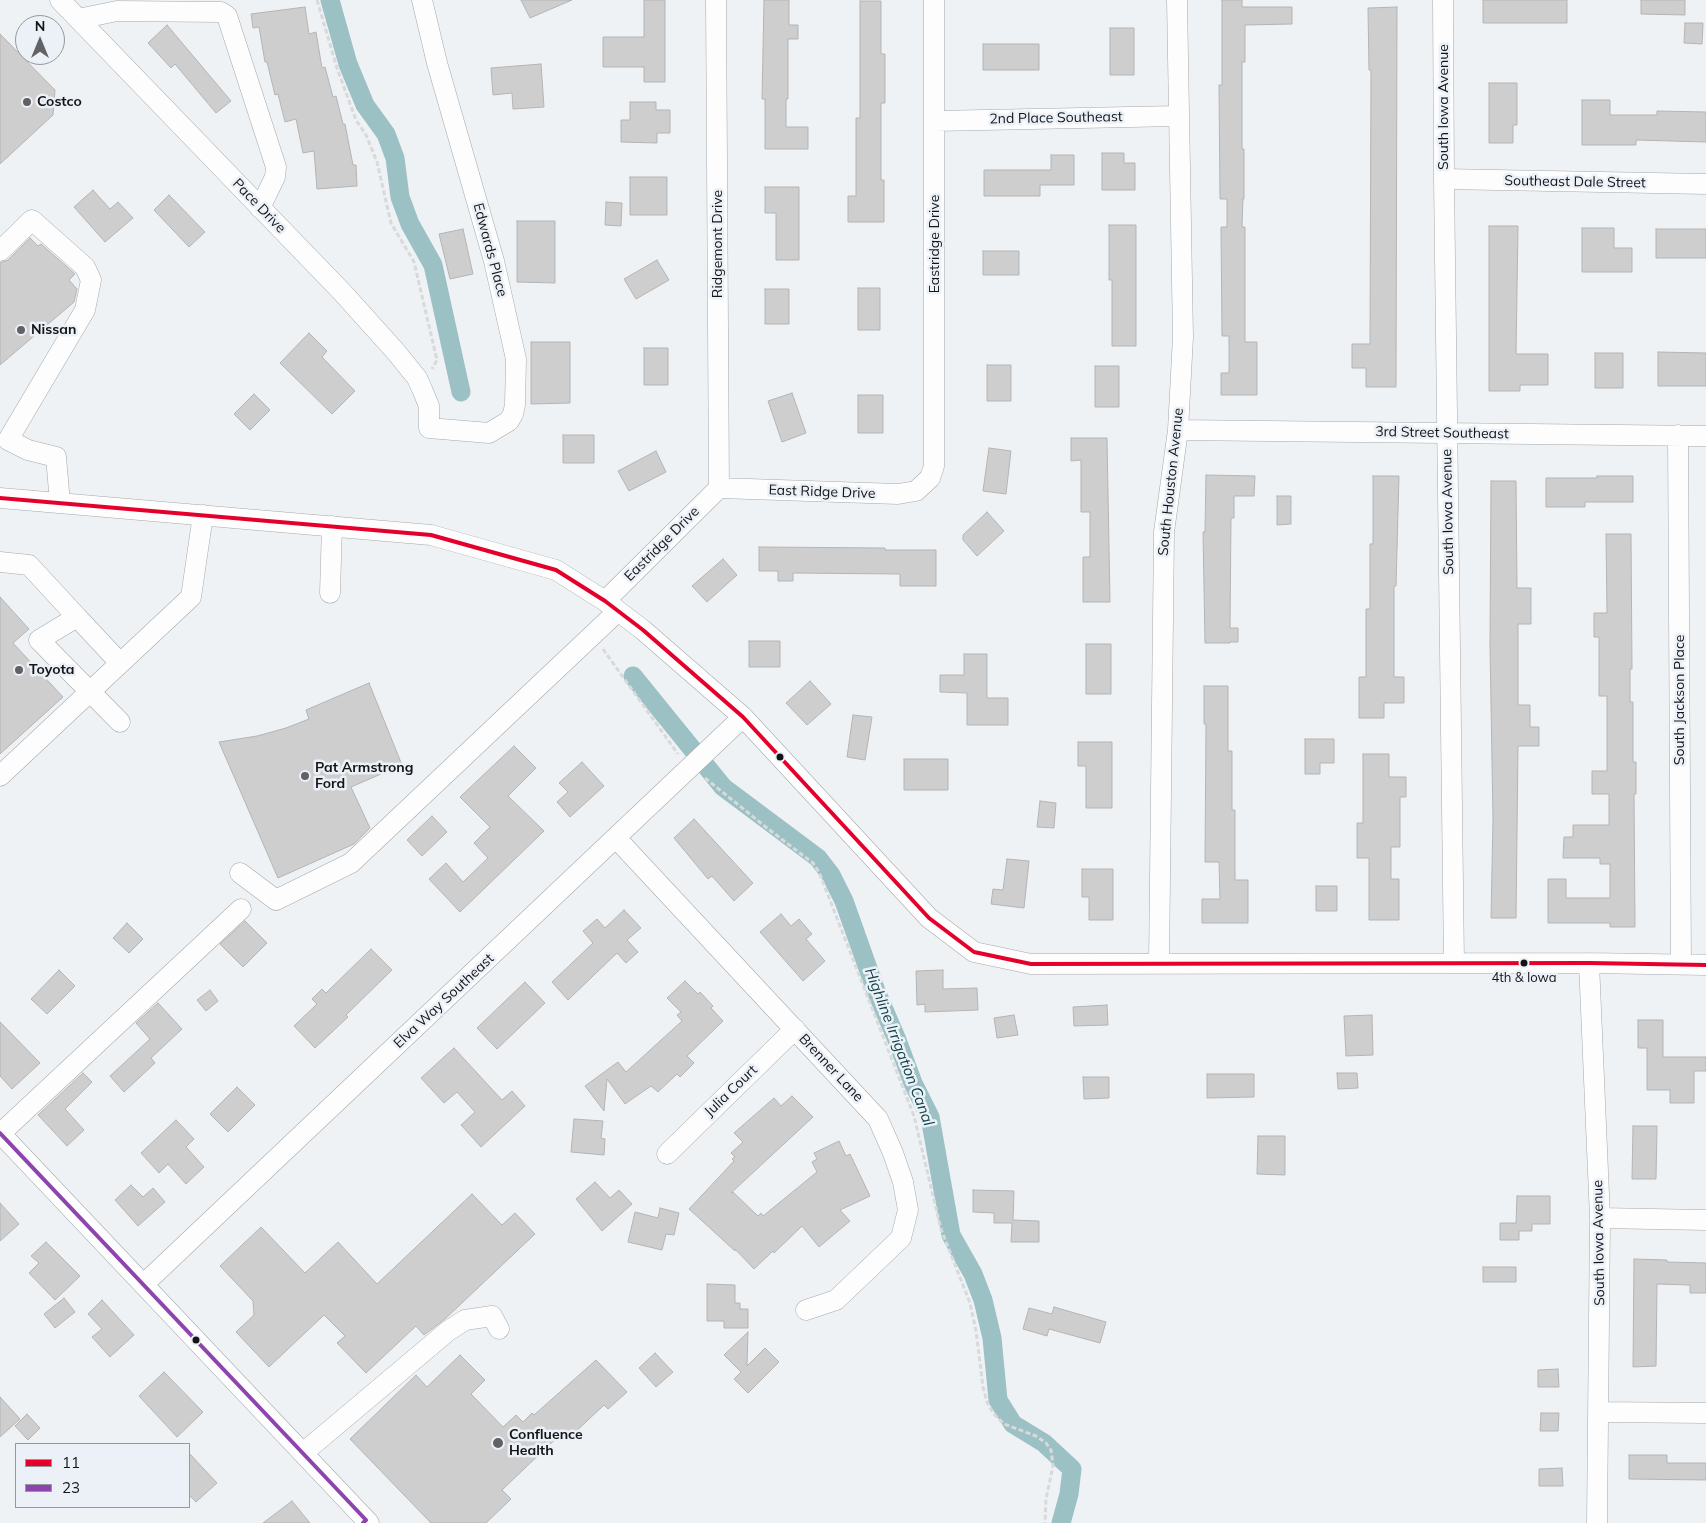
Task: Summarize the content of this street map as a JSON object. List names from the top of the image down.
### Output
{
  "streets": {
    "street": [
      "South Iowa Avenue",
      "2nd Place Southeast",
      "Southeast Dale Street",
      "Pace Drive",
      "Ridgemont Drive",
      "Eastridge Drive",
      "Edwards Place",
      "3rd Street Southeast",
      "South Houston Avenue",
      "East Ridge Drive",
      "South Jackson Place",
      "Elva Way Southeast",
      "Brenner Lane",
      "Julia Court"
    ]
  },
  "crossings": [
    ["South Iowa Avenue", "Southeast Dale Street"],
    ["South Iowa Avenue", "3rd Street Southeast"],
    ["2nd Place Southeast", "Eastridge Drive"],
    ["2nd Place Southeast", "South Houston Avenue"],
    ["Pace Drive", "Edwards Place"],
    ["Ridgemont Drive", "Eastridge Drive"],
    ["Ridgemont Drive", "East Ridge Drive"],
    ["Eastridge Drive", "East Ridge Drive"],
    ["3rd Street Southeast", "South Houston Avenue"],
    ["3rd Street Southeast", "South Jackson Place"],
    ["Elva Way Southeast", "Brenner Lane"],
    ["Brenner Lane", "Julia Court"]
  ],
  "water": ["Highline Irrigation Canal"],
  "places": [
    "Costco",
    "Nissan",
    "Toyota",
    "Pat Armstrong Ford",
    "4th & Iowa",
    "Confluence Health"
  ],
  "lines": ["transit line 11", "transit line 23"],
  "legend": ["11", "23"],
  "north": "top"
}
